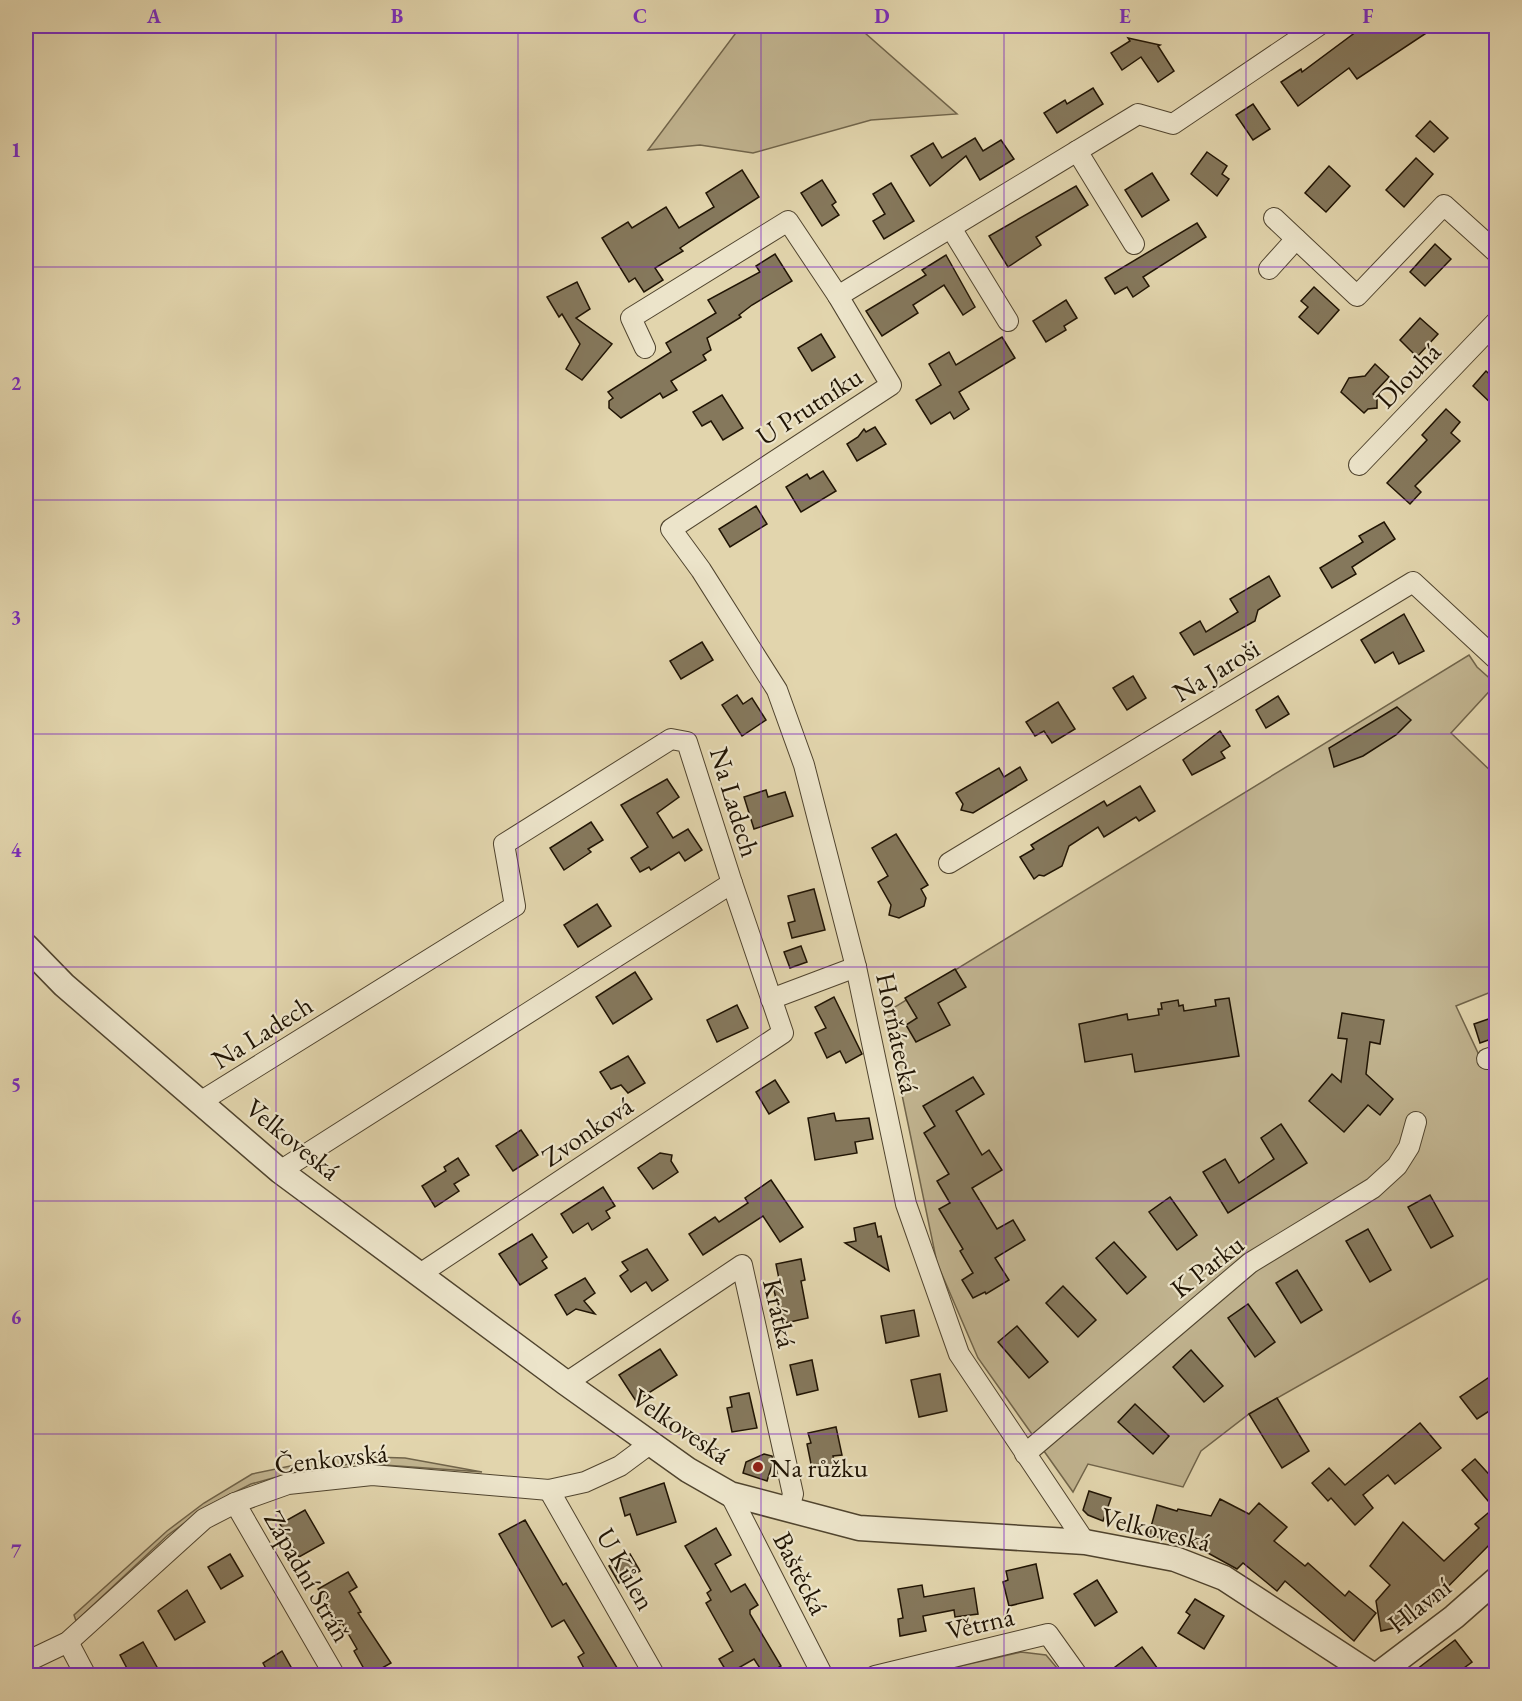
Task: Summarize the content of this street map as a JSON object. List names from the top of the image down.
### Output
{
  "streets": {
    "street": [
      "Dlouhá",
      "U Prutníku",
      "Na Jaroši",
      "Na Ladech",
      "Horňátecká",
      "Zvonková",
      "Velkoveská",
      "K Parku",
      "Krátká",
      "Čenkovská",
      "U Kůlen",
      "Baštěcká",
      "Západní Stráň",
      "Hlavní",
      "Větrná"
    ]
  },
  "crossings": [
    ["U Prutníku", "Horňátecká"],
    ["Na Ladech", "Velkoveská"],
    ["Horňátecká", "Velkoveská"],
    ["Horňátecká", "K Parku"],
    ["Zvonková", "Velkoveská"],
    ["Velkoveská", "Krátká"],
    ["Velkoveská", "Čenkovská"],
    ["Velkoveská", "Baštěcká"],
    ["Velkoveská", "Hlavní"],
    ["Čenkovská", "U Kůlen"],
    ["Čenkovská", "Západní Stráň"]
  ],
  "places": ["Na růžku"],
  "grid": {
    "columns": [
      "A",
      "B",
      "C",
      "D",
      "E",
      "F"
    ],
    "rows": [
      "1",
      "2",
      "3",
      "4",
      "5",
      "6",
      "7"
    ]
  }
}
